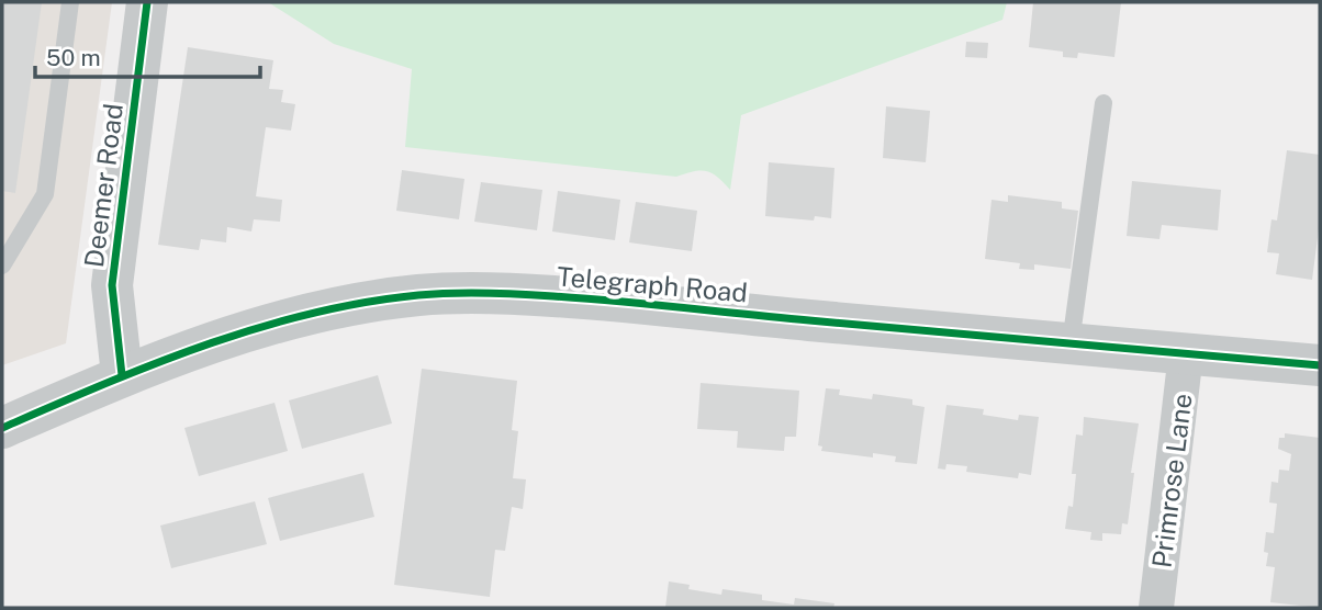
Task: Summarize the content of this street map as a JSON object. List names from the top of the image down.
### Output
{
  "streets": {
    "street": ["Deemer Road", "Telegraph Road", "Primrose Lane"]
  },
  "crossings": [
    ["Deemer Road", "Telegraph Road"],
    ["Telegraph Road", "Primrose Lane"]
  ],
  "scale_bar": "50 m"
}
